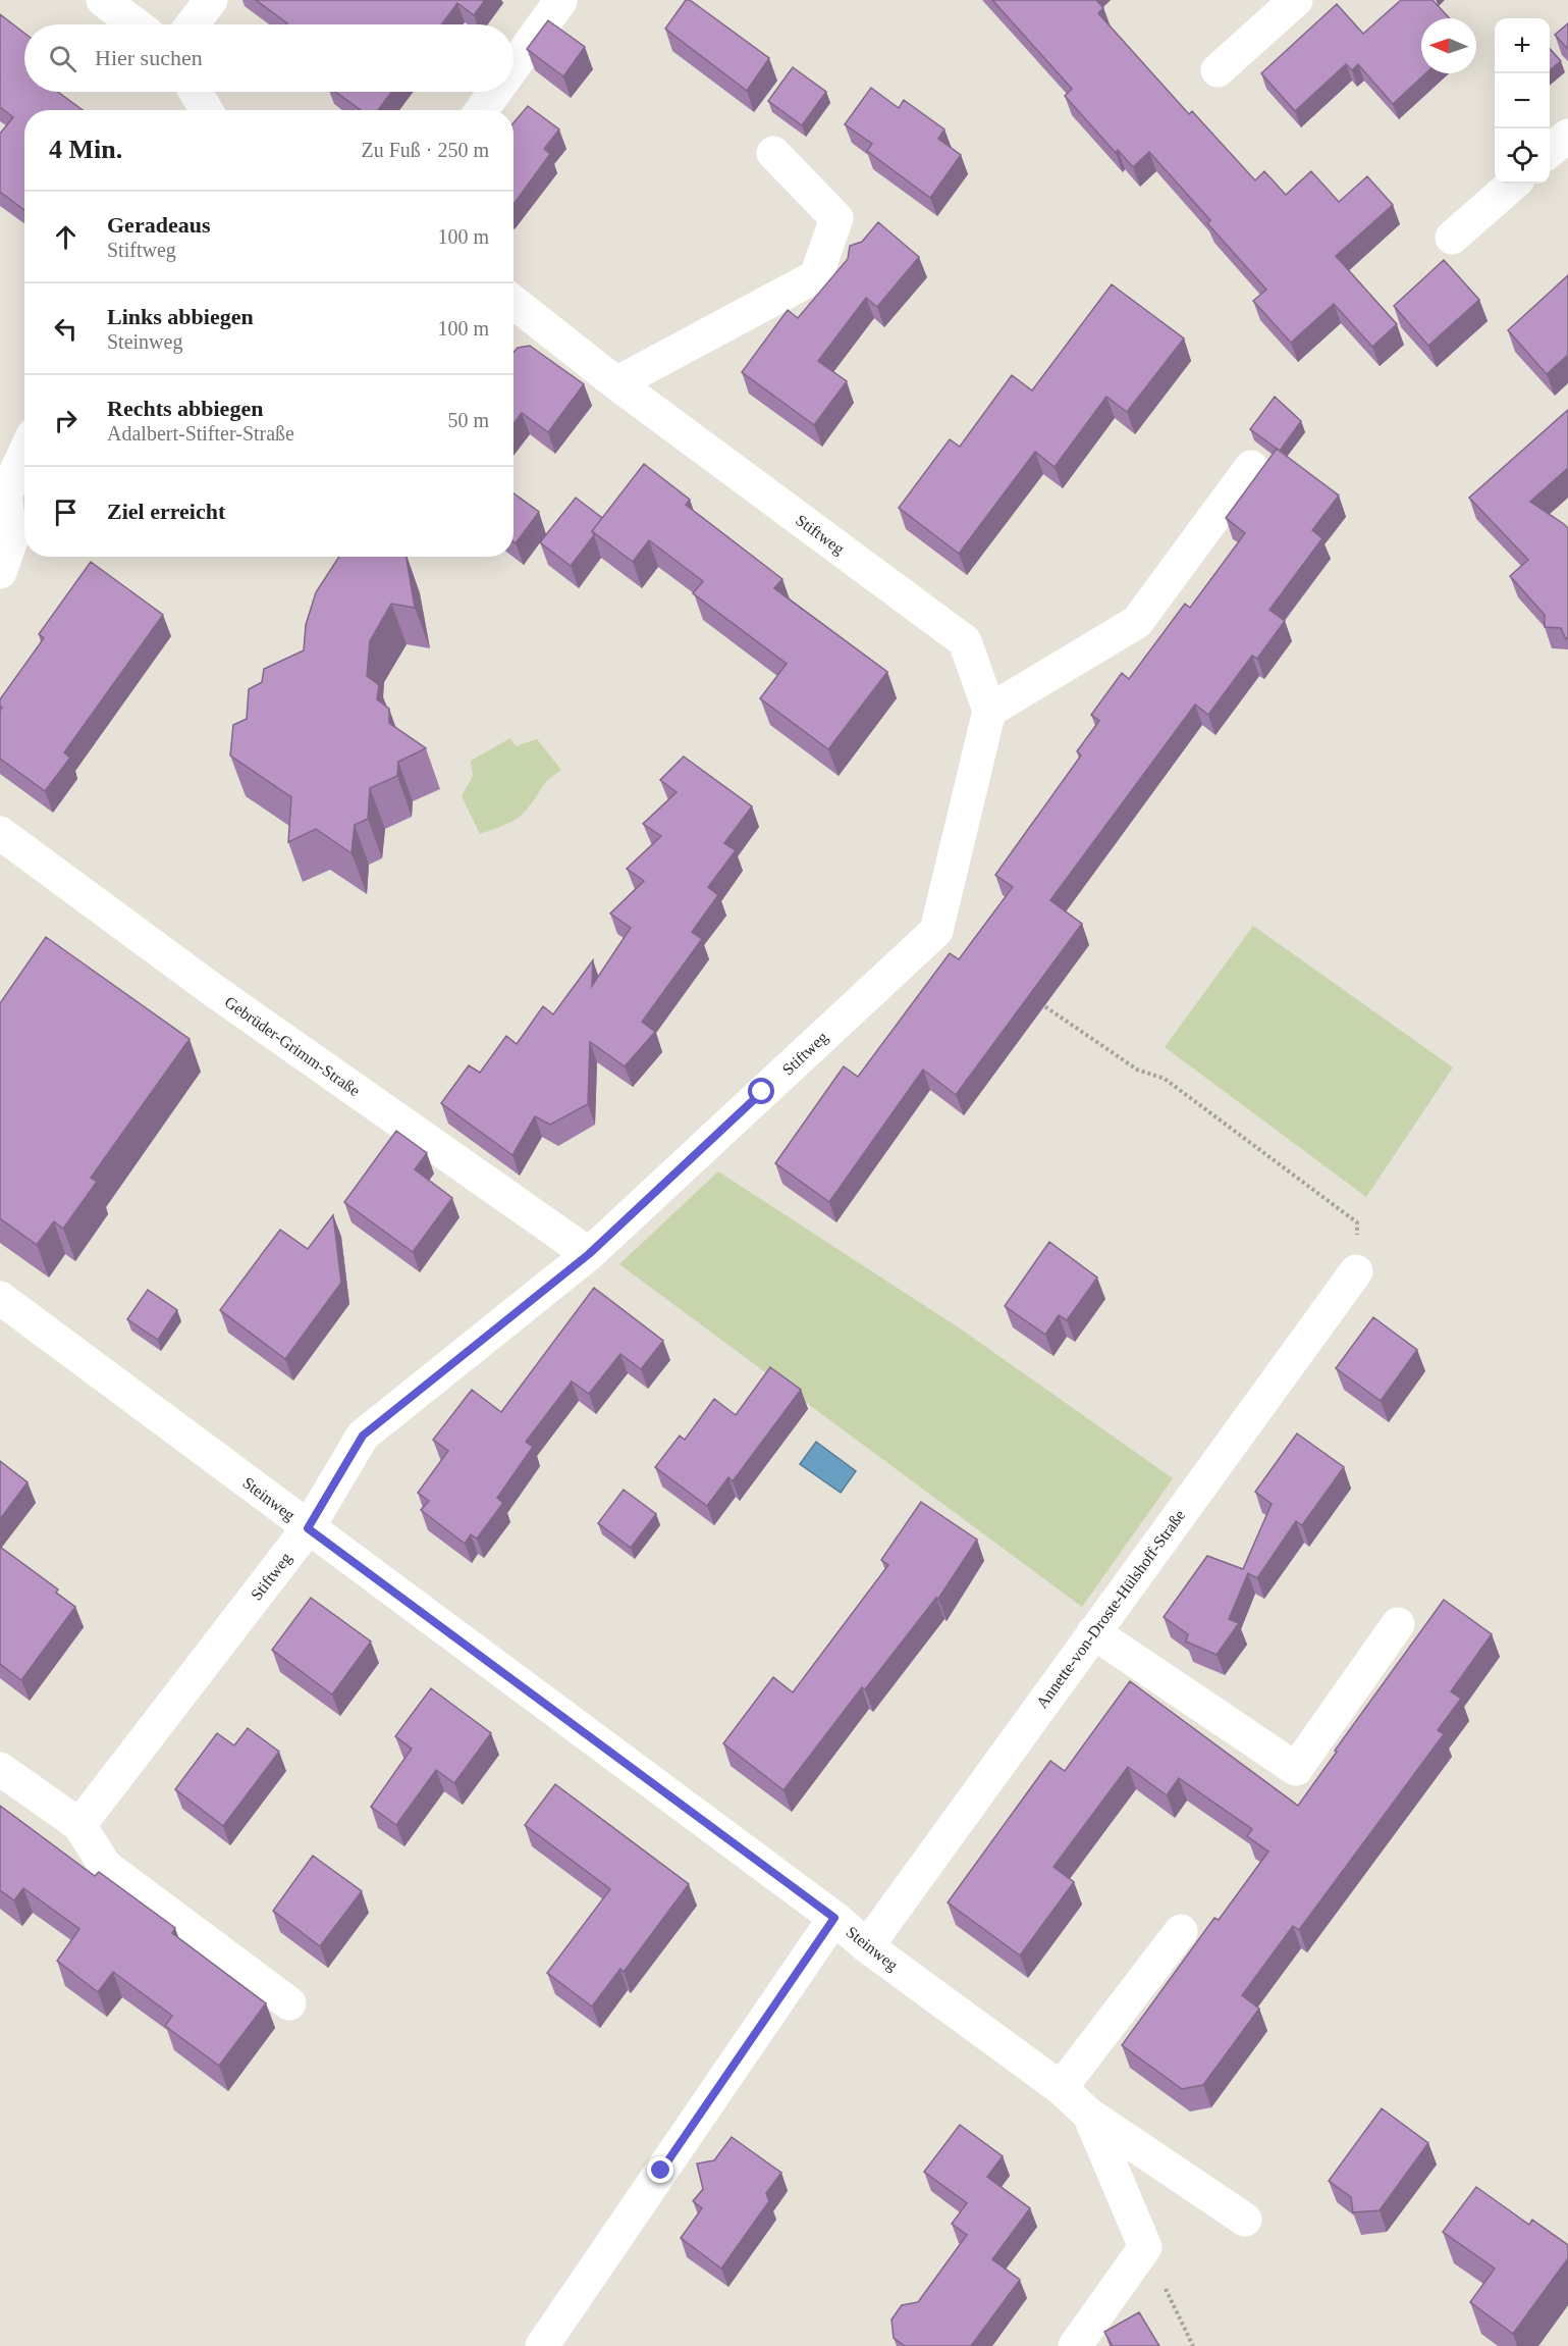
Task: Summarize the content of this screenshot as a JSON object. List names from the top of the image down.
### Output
{
  "streets": {
    "street": [
      "Stiftweg",
      "Gebrüder-Grimm-Straße",
      "Steinweg",
      "Annette-von-Droste-Hülshoff-Straße"
    ]
  },
  "crossings": [
    ["Stiftweg", "Gebrüder-Grimm-Straße"],
    ["Stiftweg", "Steinweg"],
    ["Steinweg", "Annette-von-Droste-Hülshoff-Straße"]
  ],
  "north": "left",
  "page": {
    "map_buttons": ["+", "−"],
    "search": "Hier suchen",
    "heading": ["4 Min.", "Zu Fuß · 250 m"],
    "list": [
      ["Geradeaus", "Stiftweg", "100 m"],
      ["Links abbiegen", "Steinweg", "100 m"],
      ["Rechts abbiegen", "Adalbert-Stifter-Straße", "50 m"],
      "Ziel erreicht"
    ]
  }
}
